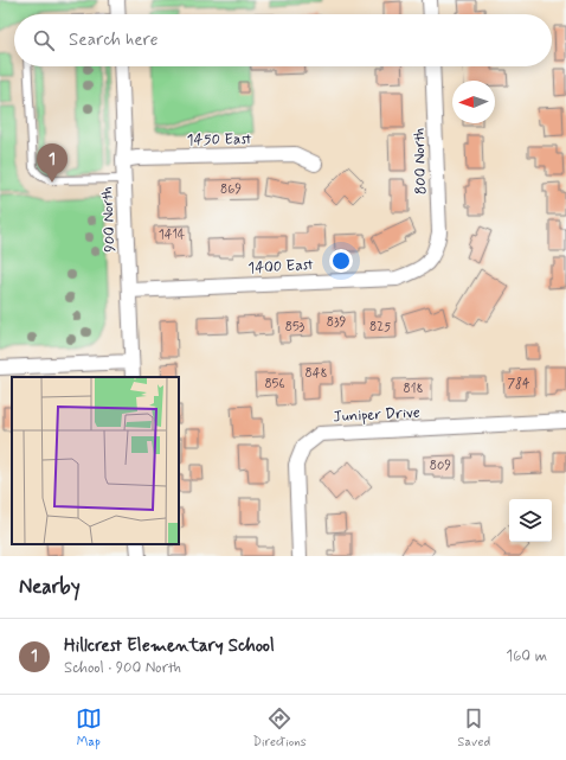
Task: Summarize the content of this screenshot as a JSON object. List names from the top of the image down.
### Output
{
  "streets": {
    "street": [
      "1450 East",
      "800 North",
      "900 North",
      "1400 East",
      "Juniper Drive"
    ]
  },
  "crossings": [
    ["1450 East", "900 North"],
    ["800 North", "1400 East"],
    ["900 North", "1400 East"]
  ],
  "house_numbers": [
    "869",
    "1414",
    "839",
    "853",
    "825",
    "848",
    "856",
    "784",
    "818",
    "809"
  ],
  "north": "left",
  "page": {
    "search": "Search here",
    "pins": "1",
    "heading": "Nearby",
    "list": [
      {
        "mark": "1",
        "name": "Hillcrest Elementary School",
        "note": "School · 900 North",
        "value": "160 m"
      }
    ],
    "nav": ["Map", "Directions", "Saved"]
  }
}
